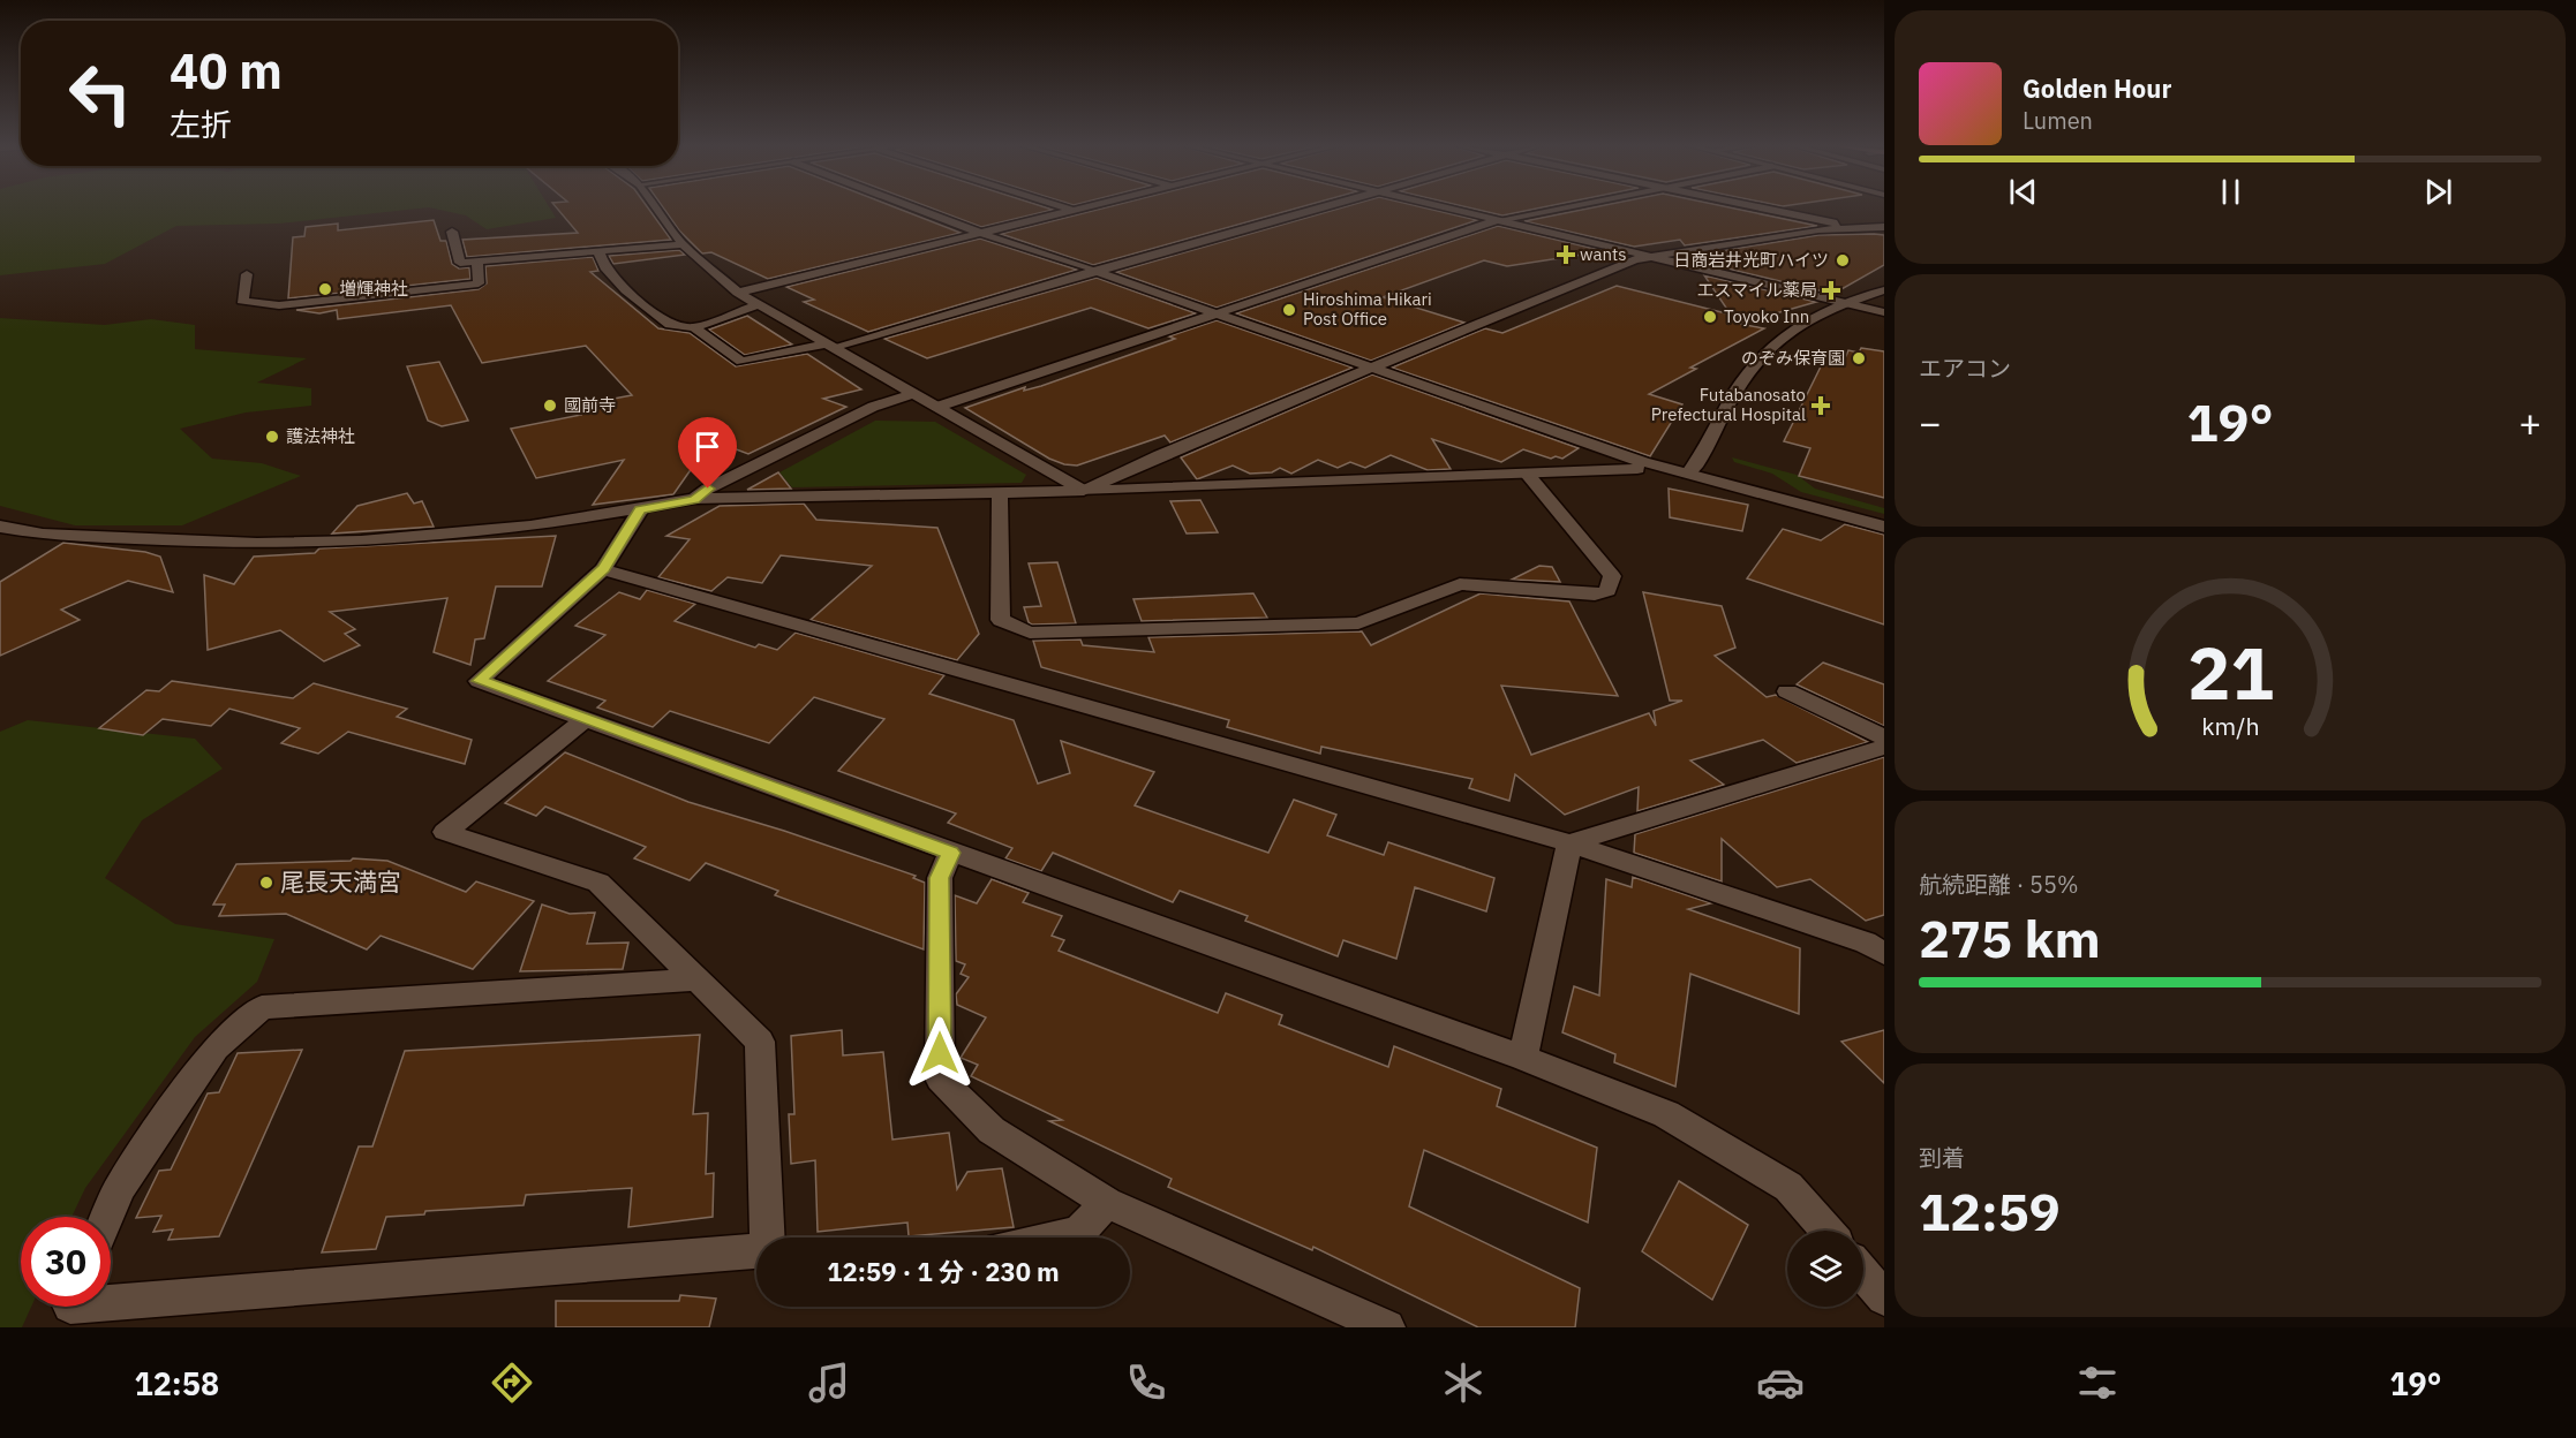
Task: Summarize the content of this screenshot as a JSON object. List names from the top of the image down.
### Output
{
  "places": {
    "health": ["wants", "エスマイル薬局", "Futabanosato Prefectural Hospital"],
    "other": [
      "日商岩井光町ハイツ",
      "増輝神社",
      "Hiroshima Hikari Post Office",
      "Toyoko Inn",
      "のぞみ保育園",
      "國前寺",
      "護法神社",
      "尾長天満宮"
    ]
  },
  "page": {
    "turn": ["40 m", "左折"],
    "song": ["Golden Hour", "Lumen"],
    "tile": [
      "エアコン",
      ["航続距離 · 55%", "275 km"],
      ["到着", "12:59"]
    ],
    "heat": ["−", "19°", "+"],
    "limit": "30",
    "trip": "12:59 · 1 分 · 230 m",
    "tabs": ["12:58", "19°"],
    "gauge": ["21", "km/h"]
  }
}
